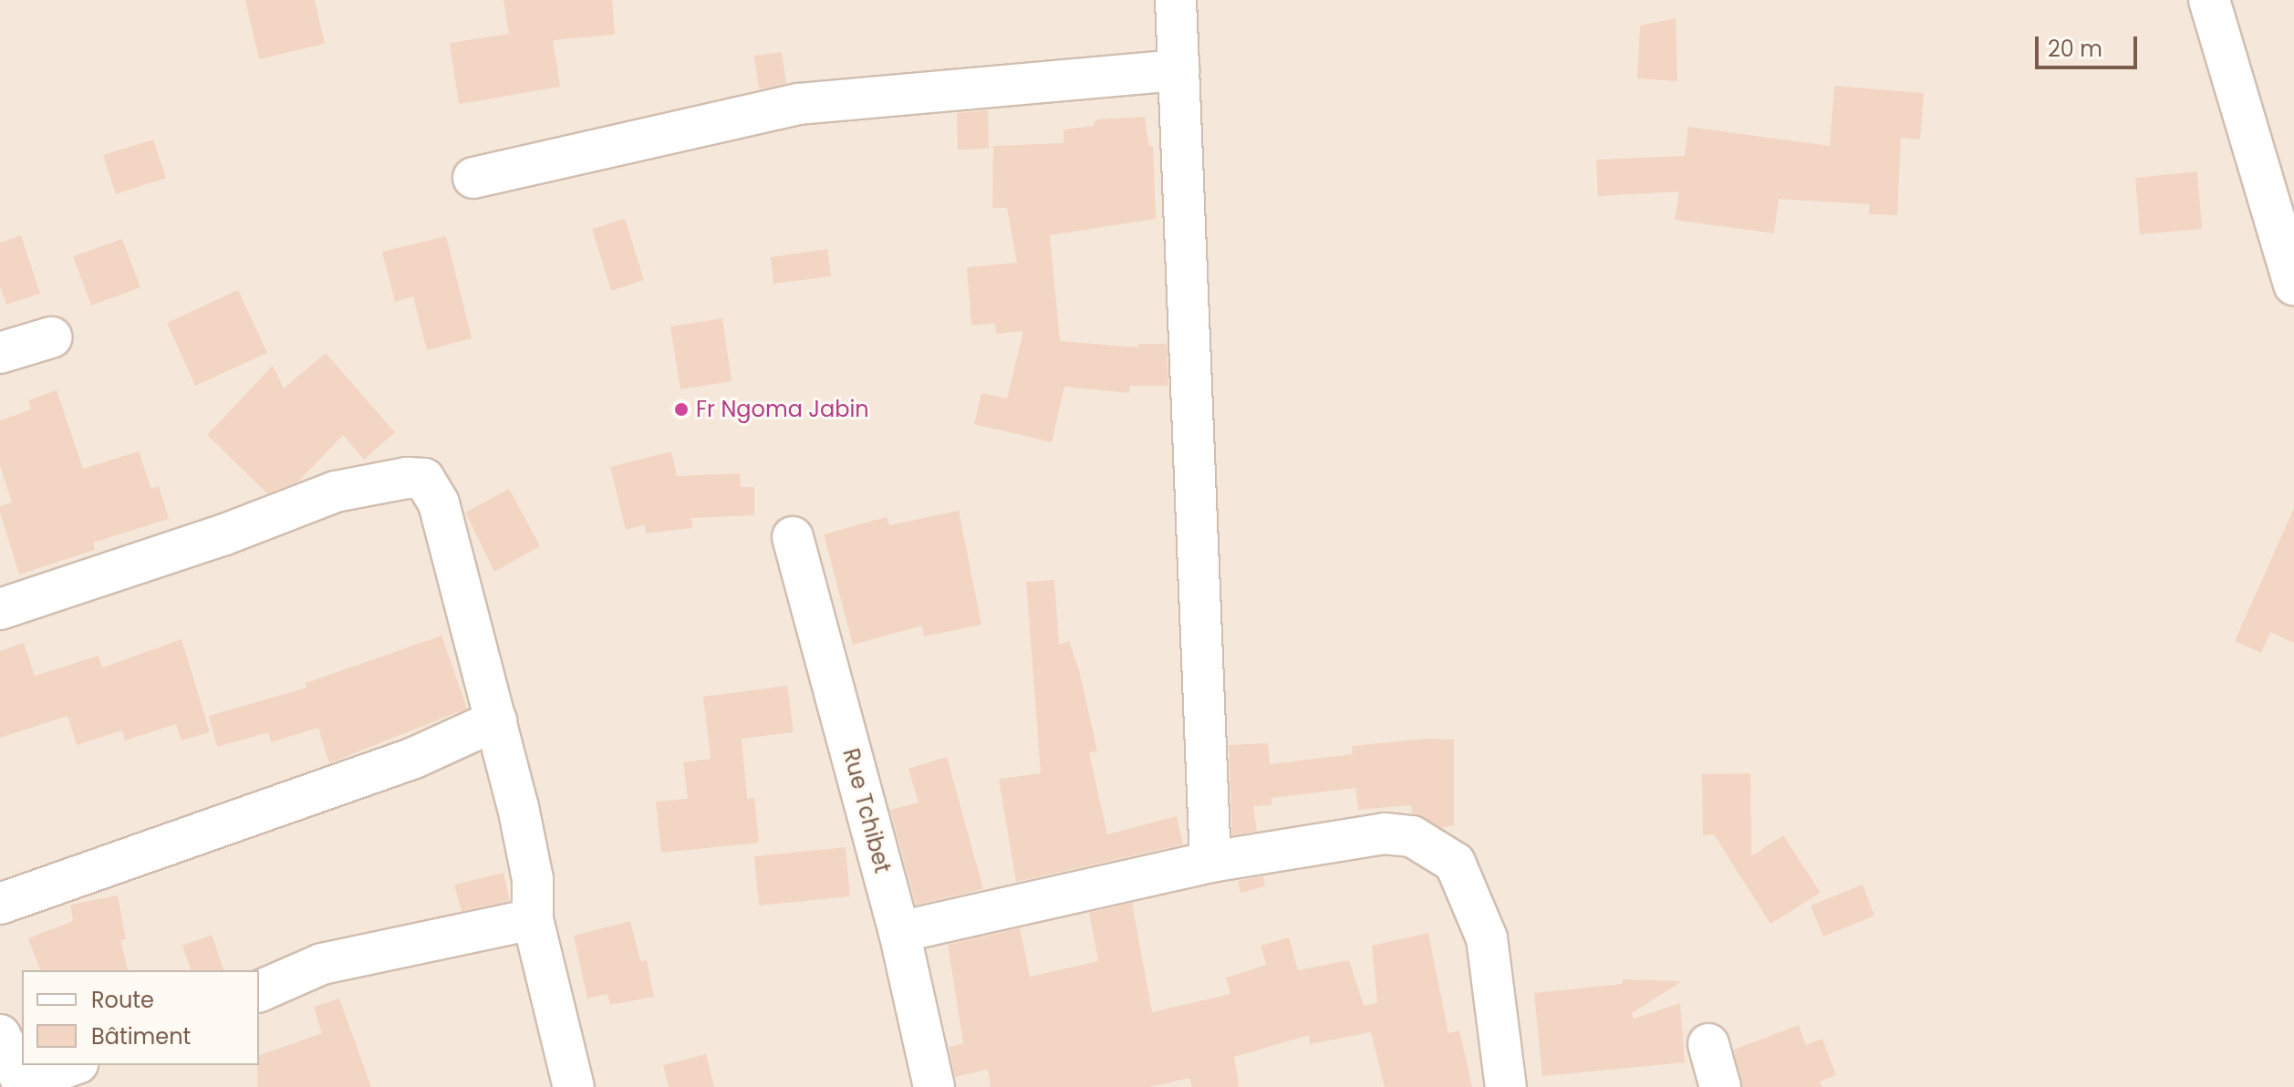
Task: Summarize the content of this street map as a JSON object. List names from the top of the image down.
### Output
{
  "streets": {
    "street": ["Rue Tchibet"]
  },
  "places": ["Fr Ngoma Jabin"],
  "legend": ["Route", "Bâtiment"],
  "scale_bar": "20 m"
}
